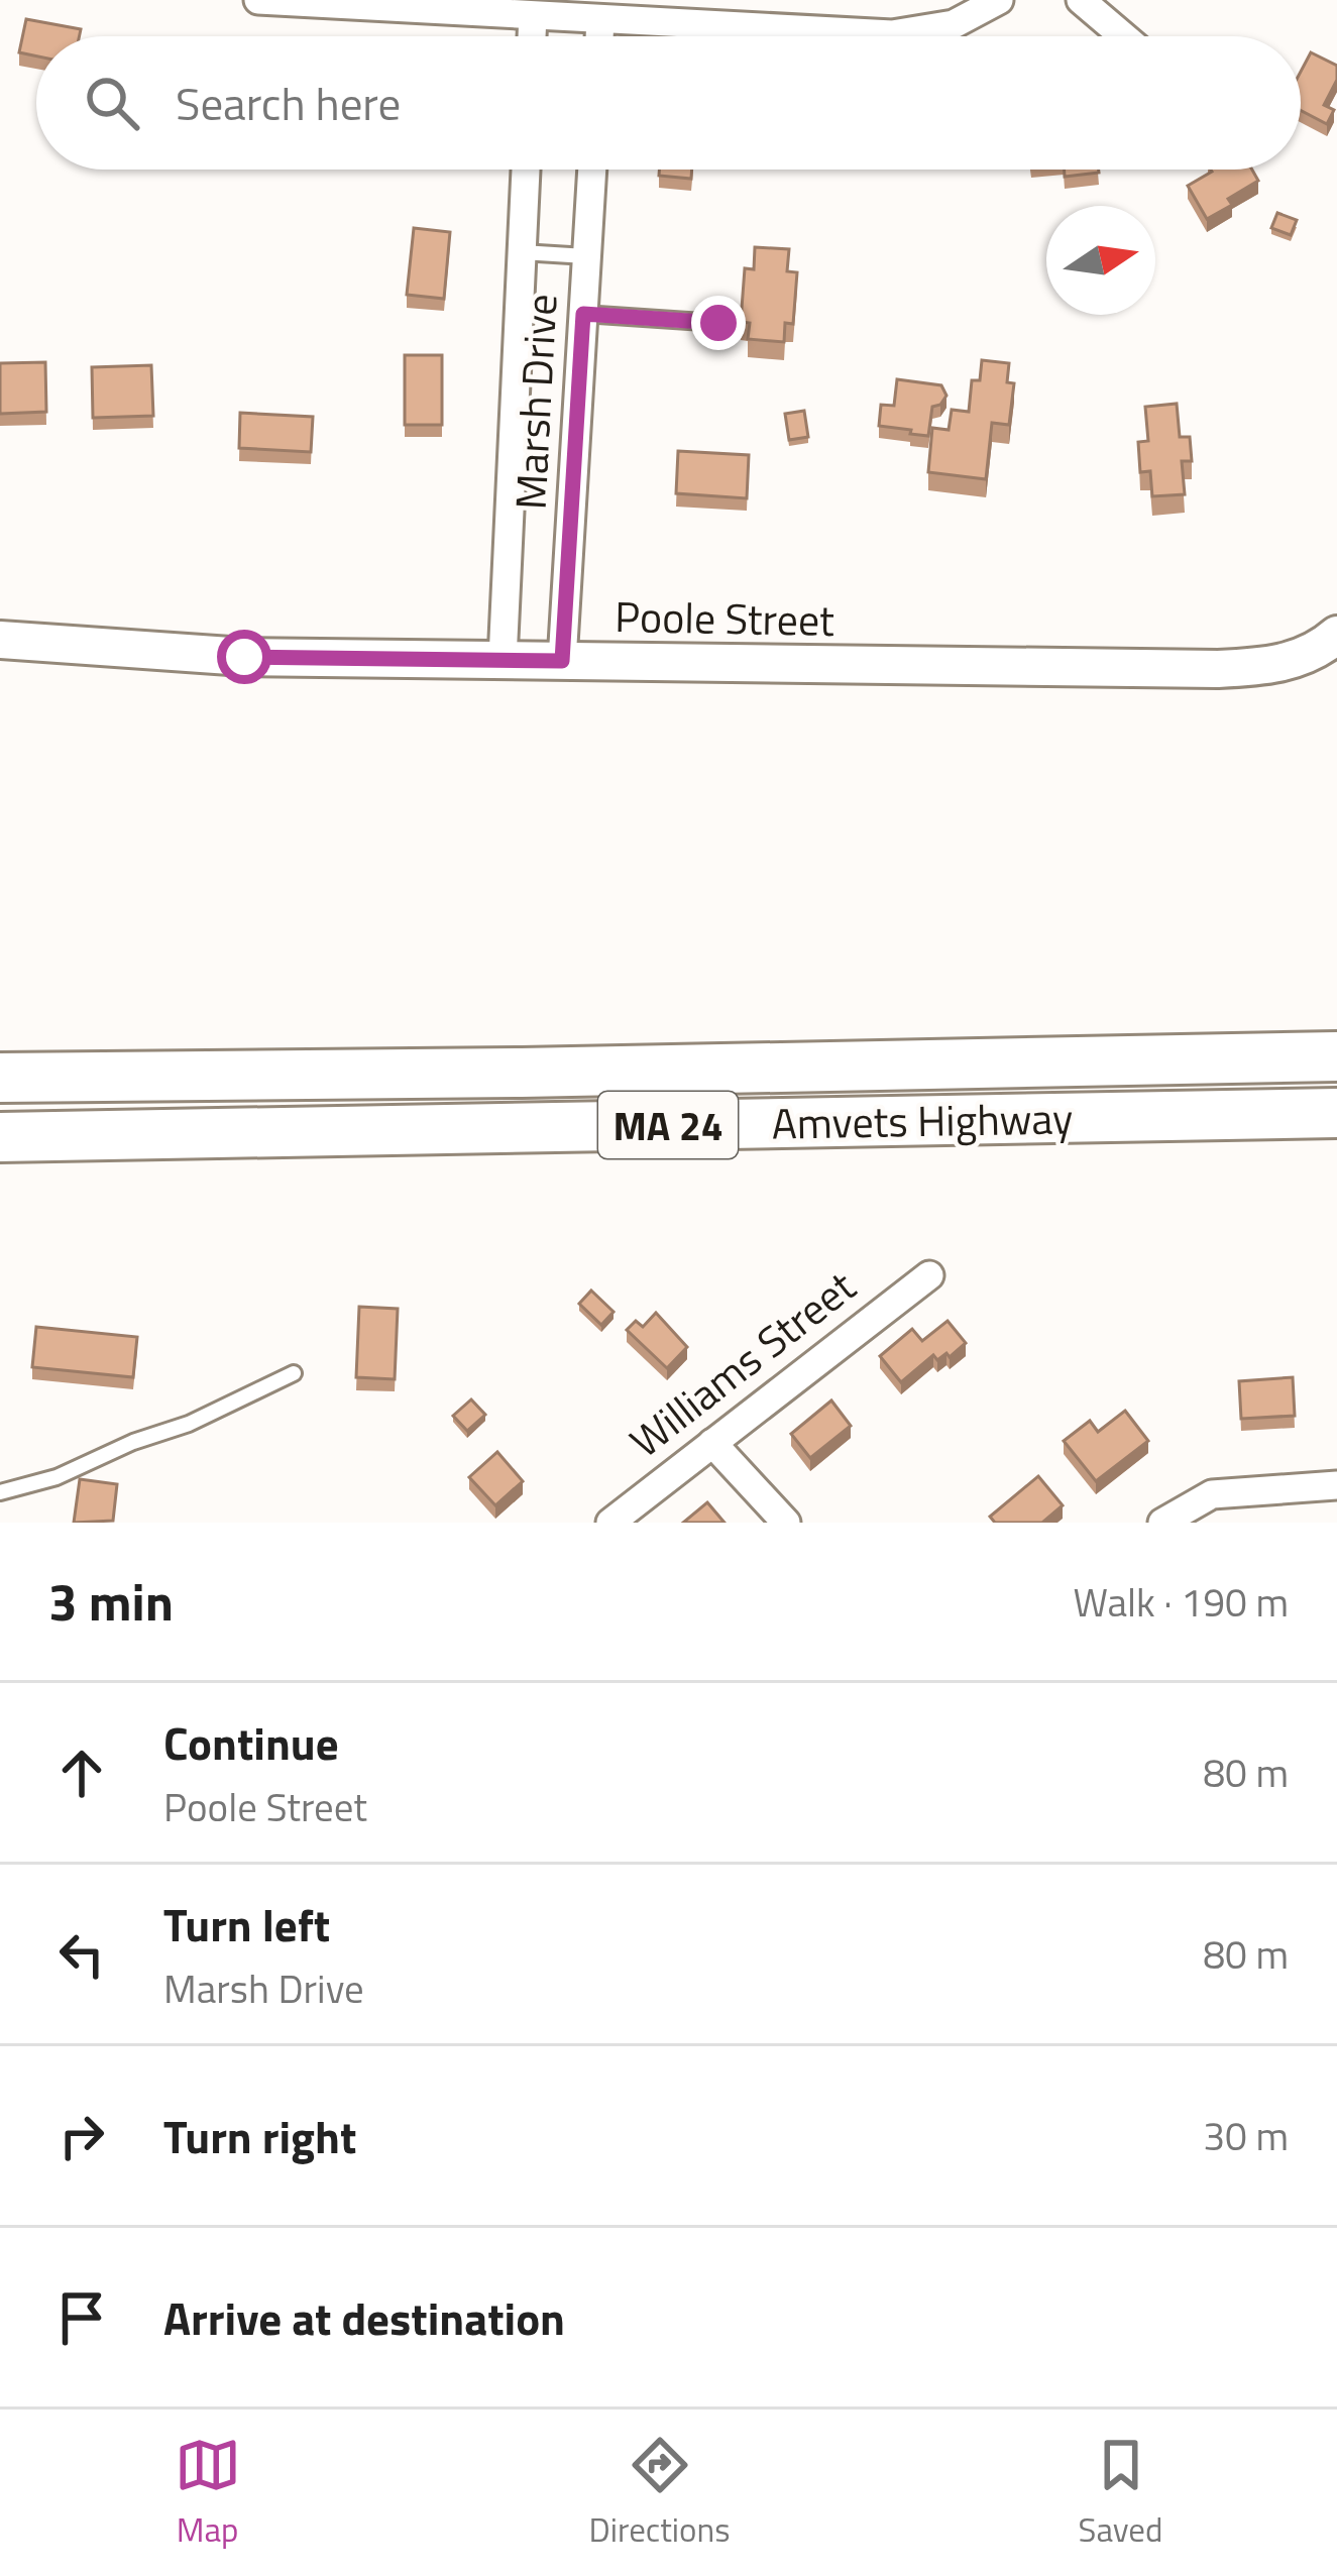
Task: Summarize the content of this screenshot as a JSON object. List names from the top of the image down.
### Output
{
  "streets": {
    "highway": ["Amvets Highway", "MA 24"],
    "street": ["Marsh Drive", "Poole Street", "Williams Street"]
  },
  "crossings": [
    ["Marsh Drive", "Poole Street"]
  ],
  "north": "right",
  "page": {
    "search": "Search here",
    "heading": ["3 min", "Walk · 190 m"],
    "list": [
      ["Continue", "Poole Street", "80 m"],
      ["Turn left", "Marsh Drive", "80 m"],
      ["Turn right", "30 m"],
      "Arrive at destination"
    ],
    "nav": ["Map", "Directions", "Saved"]
  }
}
